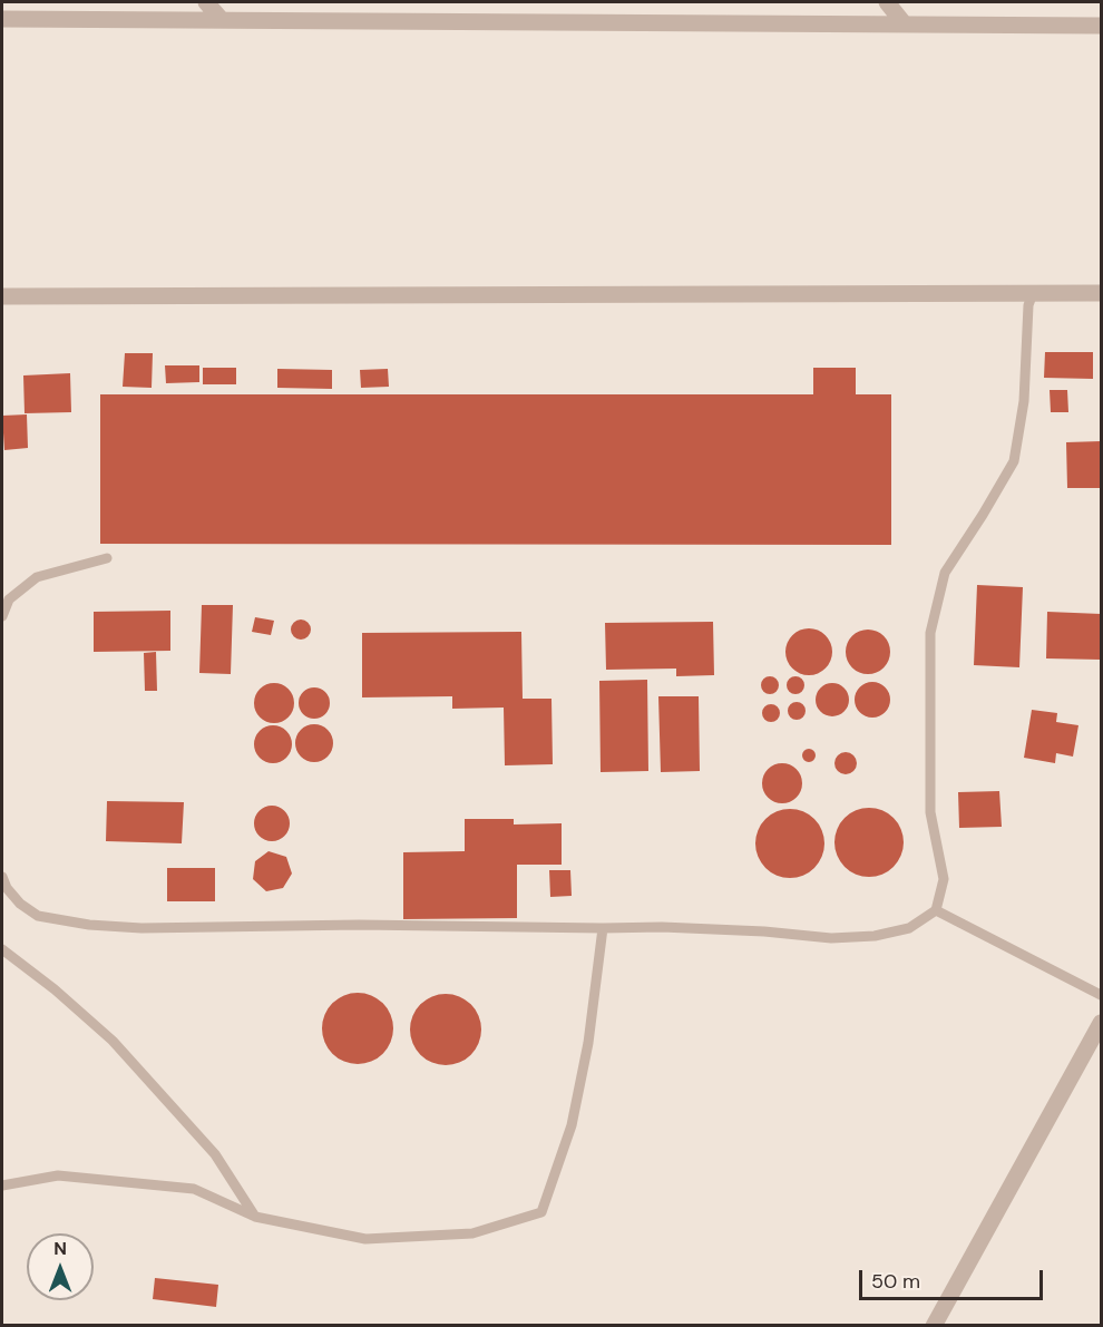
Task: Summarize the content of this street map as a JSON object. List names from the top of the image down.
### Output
{
  "scale_bar": "50 m",
  "north": "top"
}
